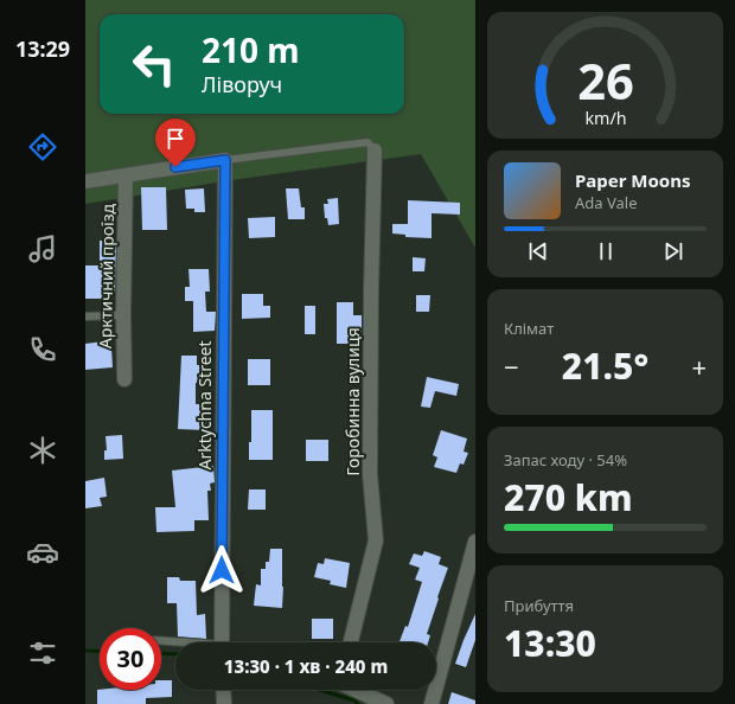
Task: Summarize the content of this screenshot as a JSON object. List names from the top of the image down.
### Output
{
  "streets": {
    "street": ["Арктичний проїзд", "Горобинна вулиця", "Arktychna Street"]
  },
  "page": {
    "tabs": "13:29",
    "turn": ["210 m", "Ліворуч"],
    "song": ["Paper Moons", "Ada Vale"],
    "tile": [
      "Клімат",
      ["Запас ходу · 54%", "270 km"],
      ["Прибуття", "13:30"]
    ],
    "heat": ["−", "21.5°", "+"],
    "limit": "30",
    "trip": "13:30 · 1 хв · 240 m",
    "gauge": ["26", "km/h"]
  }
}
